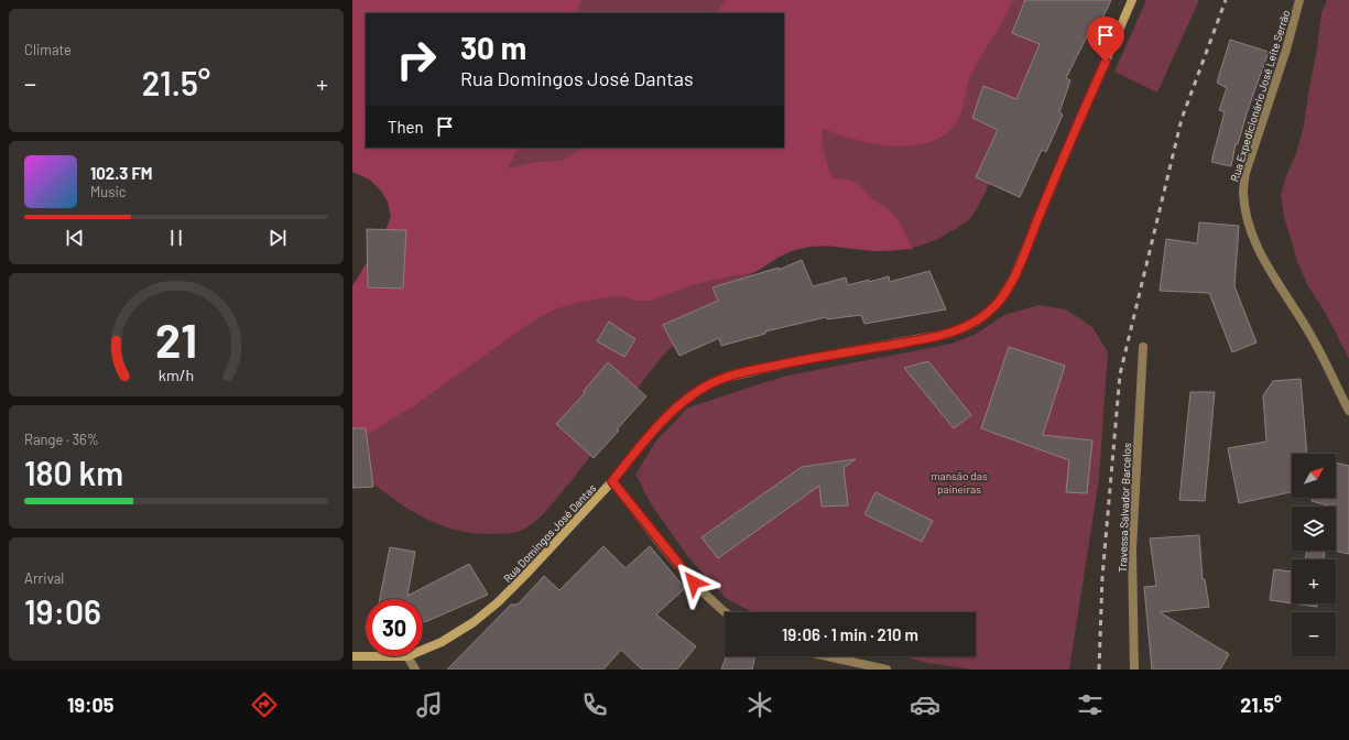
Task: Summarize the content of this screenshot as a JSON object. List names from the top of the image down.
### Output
{
  "streets": {
    "street": ["Rua Expedicionário José Leite Serrão", "Travessa Salvador Barcelos", "Rua Domingos José Dantas"]
  },
  "parks": ["mansão das paineiras"],
  "north": "top right",
  "page": {
    "tile": [
      "Climate",
      ["Range · 36%", "180 km"],
      ["Arrival", "19:06"]
    ],
    "turn": ["30 m", "Rua Domingos José Dantas"],
    "heat": ["−", "21.5°", "+"],
    "then": "Then",
    "song": ["102.3 FM", "Music"],
    "map_buttons": ["+", "−"],
    "limit": "30",
    "trip": "19:06 · 1 min · 210 m",
    "tabs": ["19:05", "21.5°"],
    "gauge": ["21", "km/h"]
  }
}
